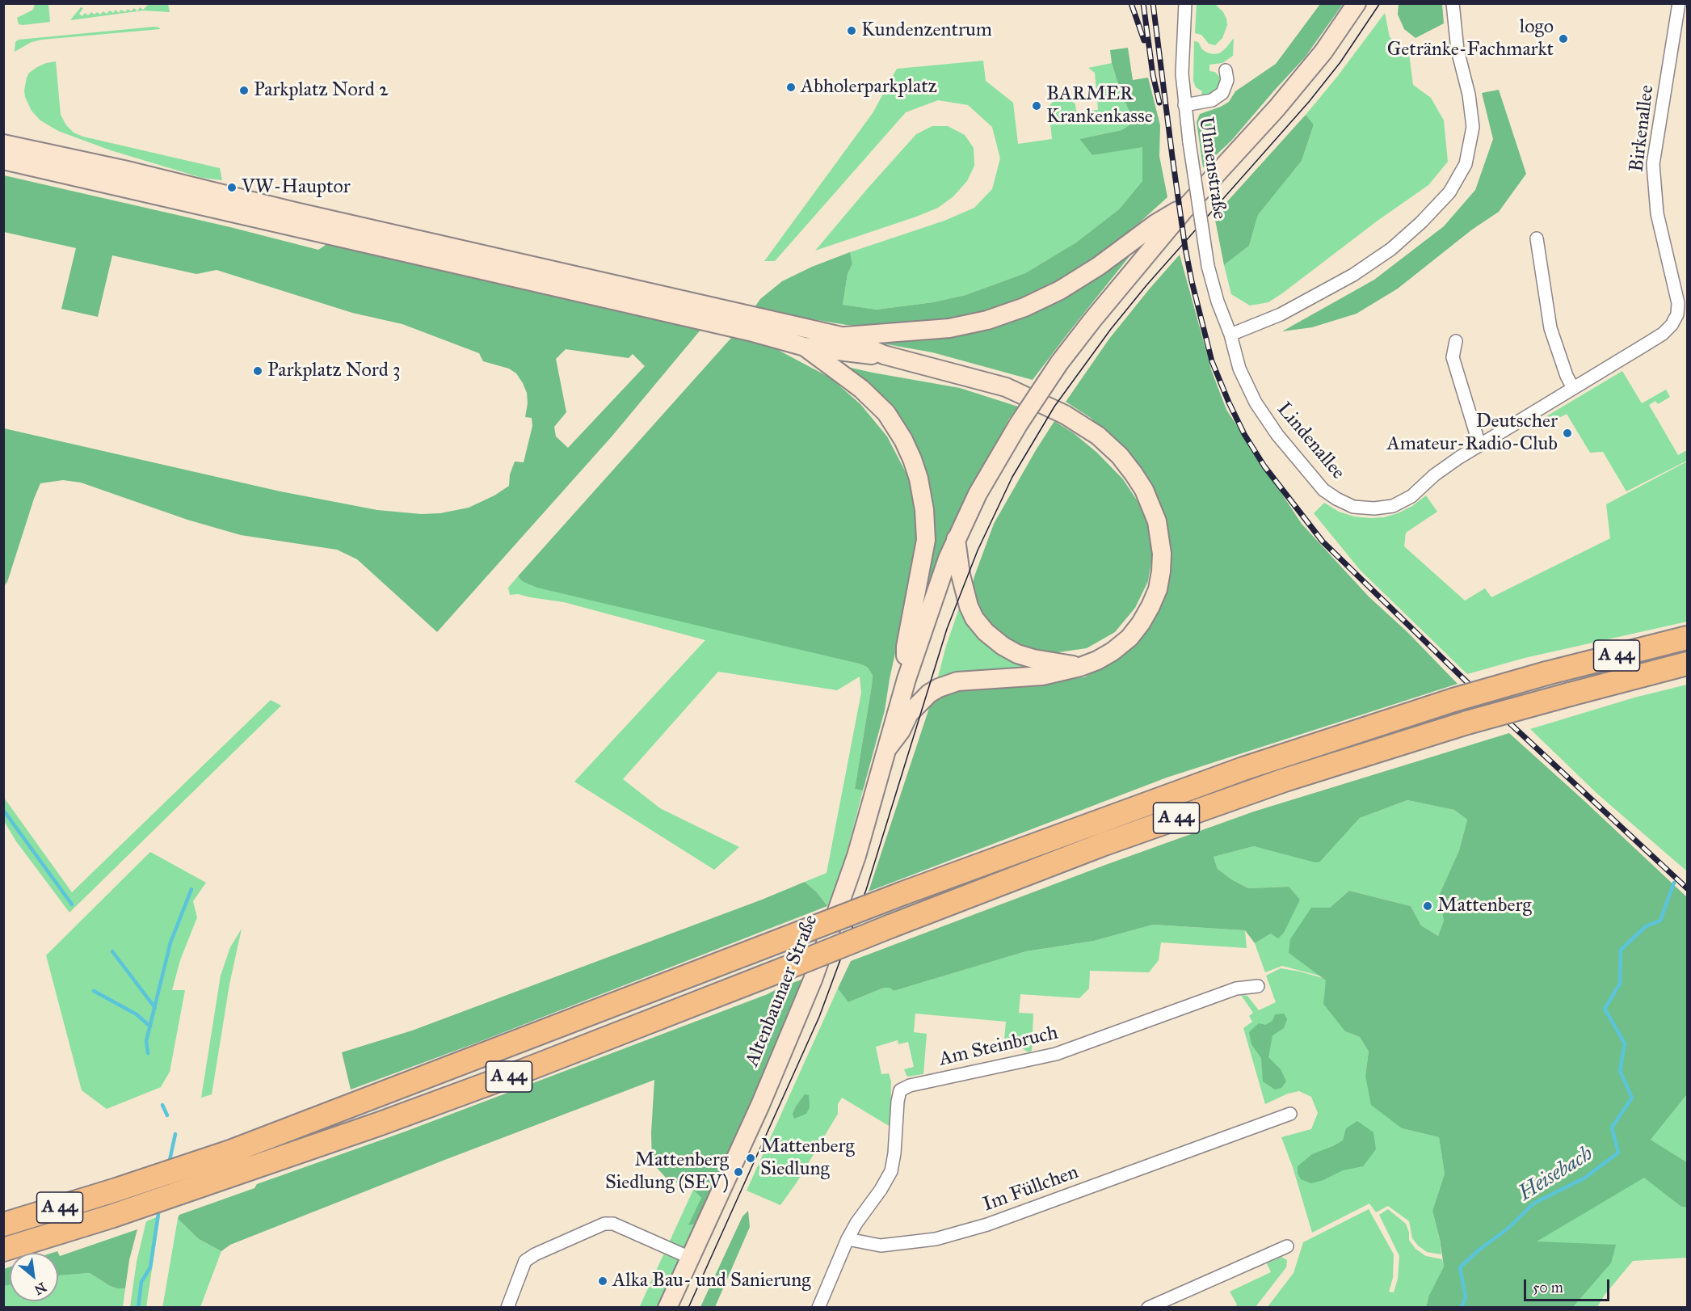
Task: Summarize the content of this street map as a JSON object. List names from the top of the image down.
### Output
{
  "streets": {
    "highway": ["A 44"],
    "main road": ["Altenbaunaer Straße"],
    "street": [
      "Birkenallee",
      "Ulmenstraße",
      "Lindenallee",
      "Am Steinbruch",
      "Im Füllchen"
    ]
  },
  "crossings": [
    ["Birkenallee", "Lindenallee"],
    ["Ulmenstraße", "Lindenallee"],
    ["Am Steinbruch", "Im Füllchen"]
  ],
  "water": ["Heisebach"],
  "places": [
    "Kundenzentrum",
    "logo Getränke-Fachmarkt",
    "Abholerparkplatz",
    "Parkplatz Nord 2",
    "BARMER Krankenkasse",
    "VW-Hauptor",
    "Parkplatz Nord 3",
    "Deutscher Amateur-Radio-Club",
    "Mattenberg",
    "Mattenberg Siedlung",
    "Mattenberg Siedlung (SEV)",
    "Alka Bau- und Sanierung"
  ],
  "scale_bar": "50 m",
  "north": "bottom right"
}
